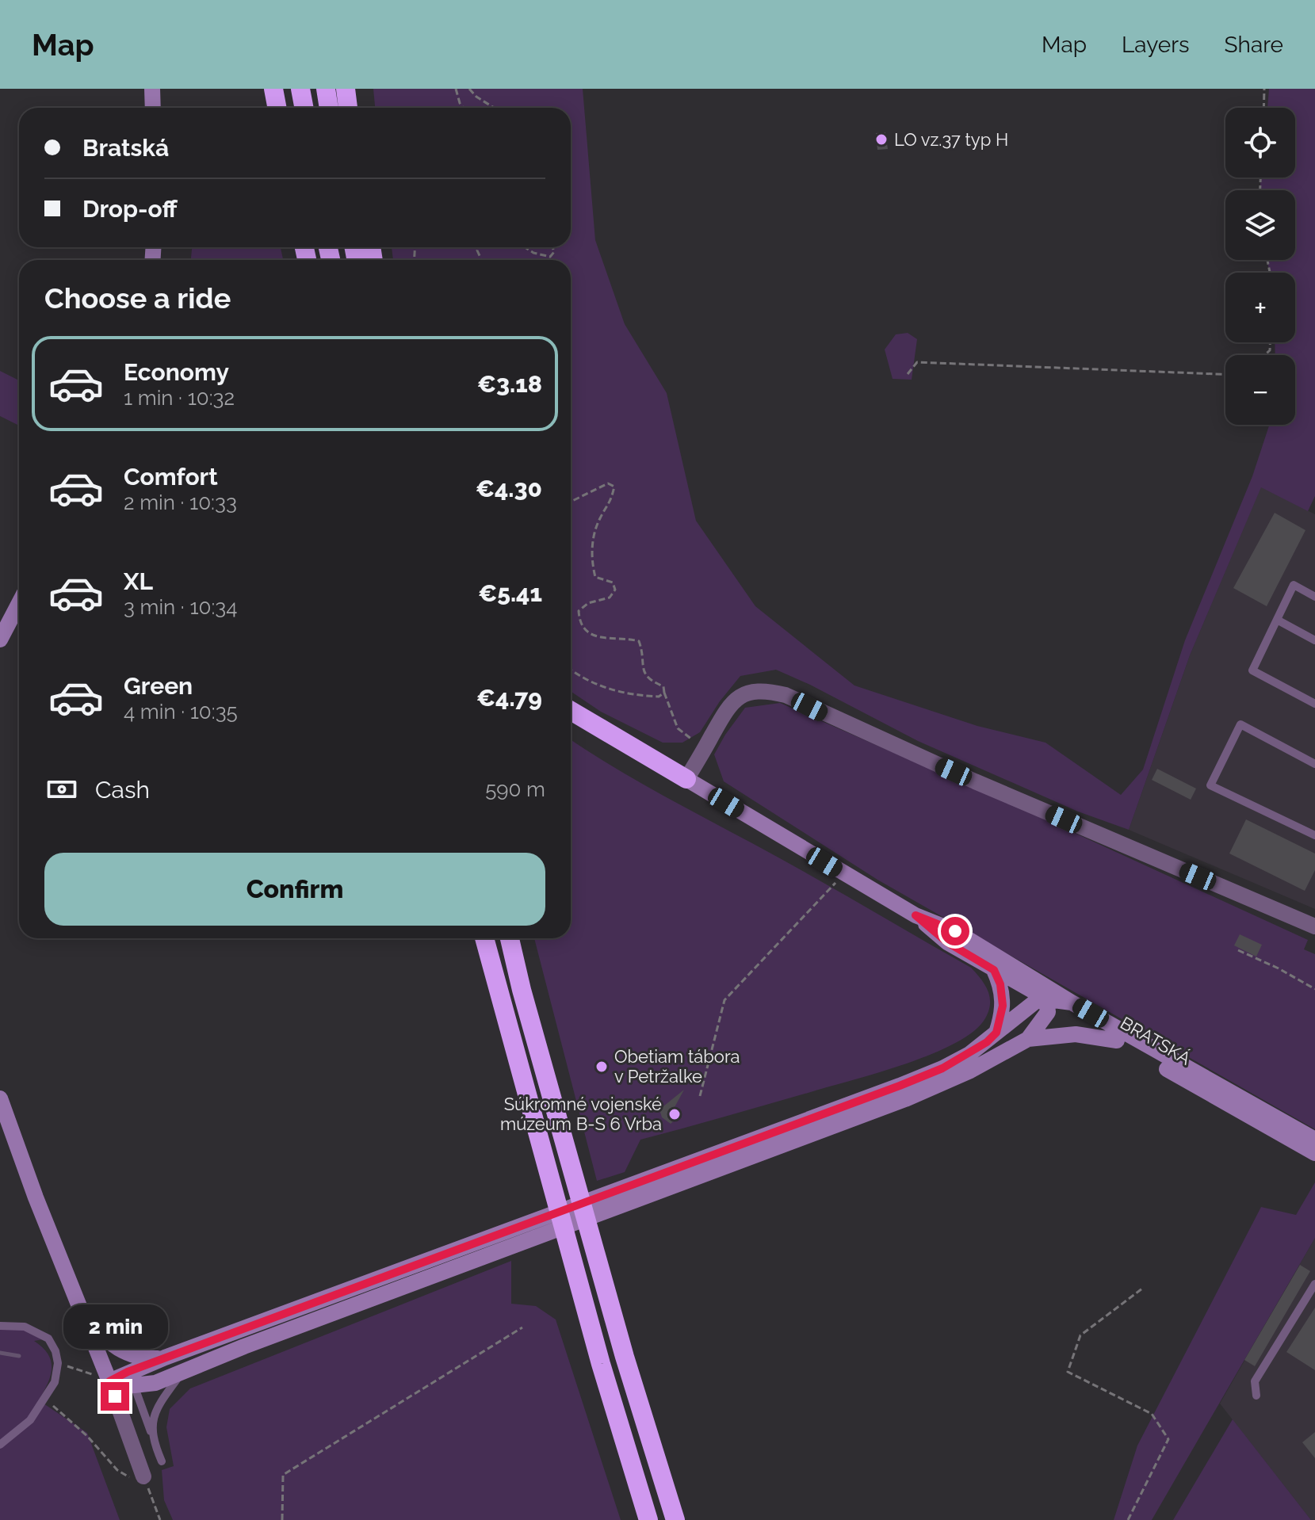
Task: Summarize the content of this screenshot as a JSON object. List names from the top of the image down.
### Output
{
  "streets": {
    "main road": ["BRATSKÁ"]
  },
  "places": ["LO vz.37 typ H", "Obetiam tábora v Petržalke", "Súkromné vojenské múzeum B-S 6 Vrba"],
  "page": {
    "header": "Map",
    "nav": ["Map", "Layers", "Share"],
    "map_buttons": ["+", "−"],
    "banner": ["Bratská", "Drop-off"],
    "heading": "Choose a ride",
    "list": [
      {
        "name": "Economy",
        "note": "1 min · 10:32",
        "value": "€3.18"
      },
      {
        "name": "Comfort",
        "note": "2 min · 10:33",
        "value": "€4.30"
      },
      {
        "name": "XL",
        "note": "3 min · 10:34",
        "value": "€5.41"
      },
      {
        "name": "Green",
        "note": "4 min · 10:35",
        "value": "€4.79"
      }
    ],
    "pay": ["Cash", "590 m"],
    "buttons": "Confirm",
    "bubble": "2 min"
  }
}
